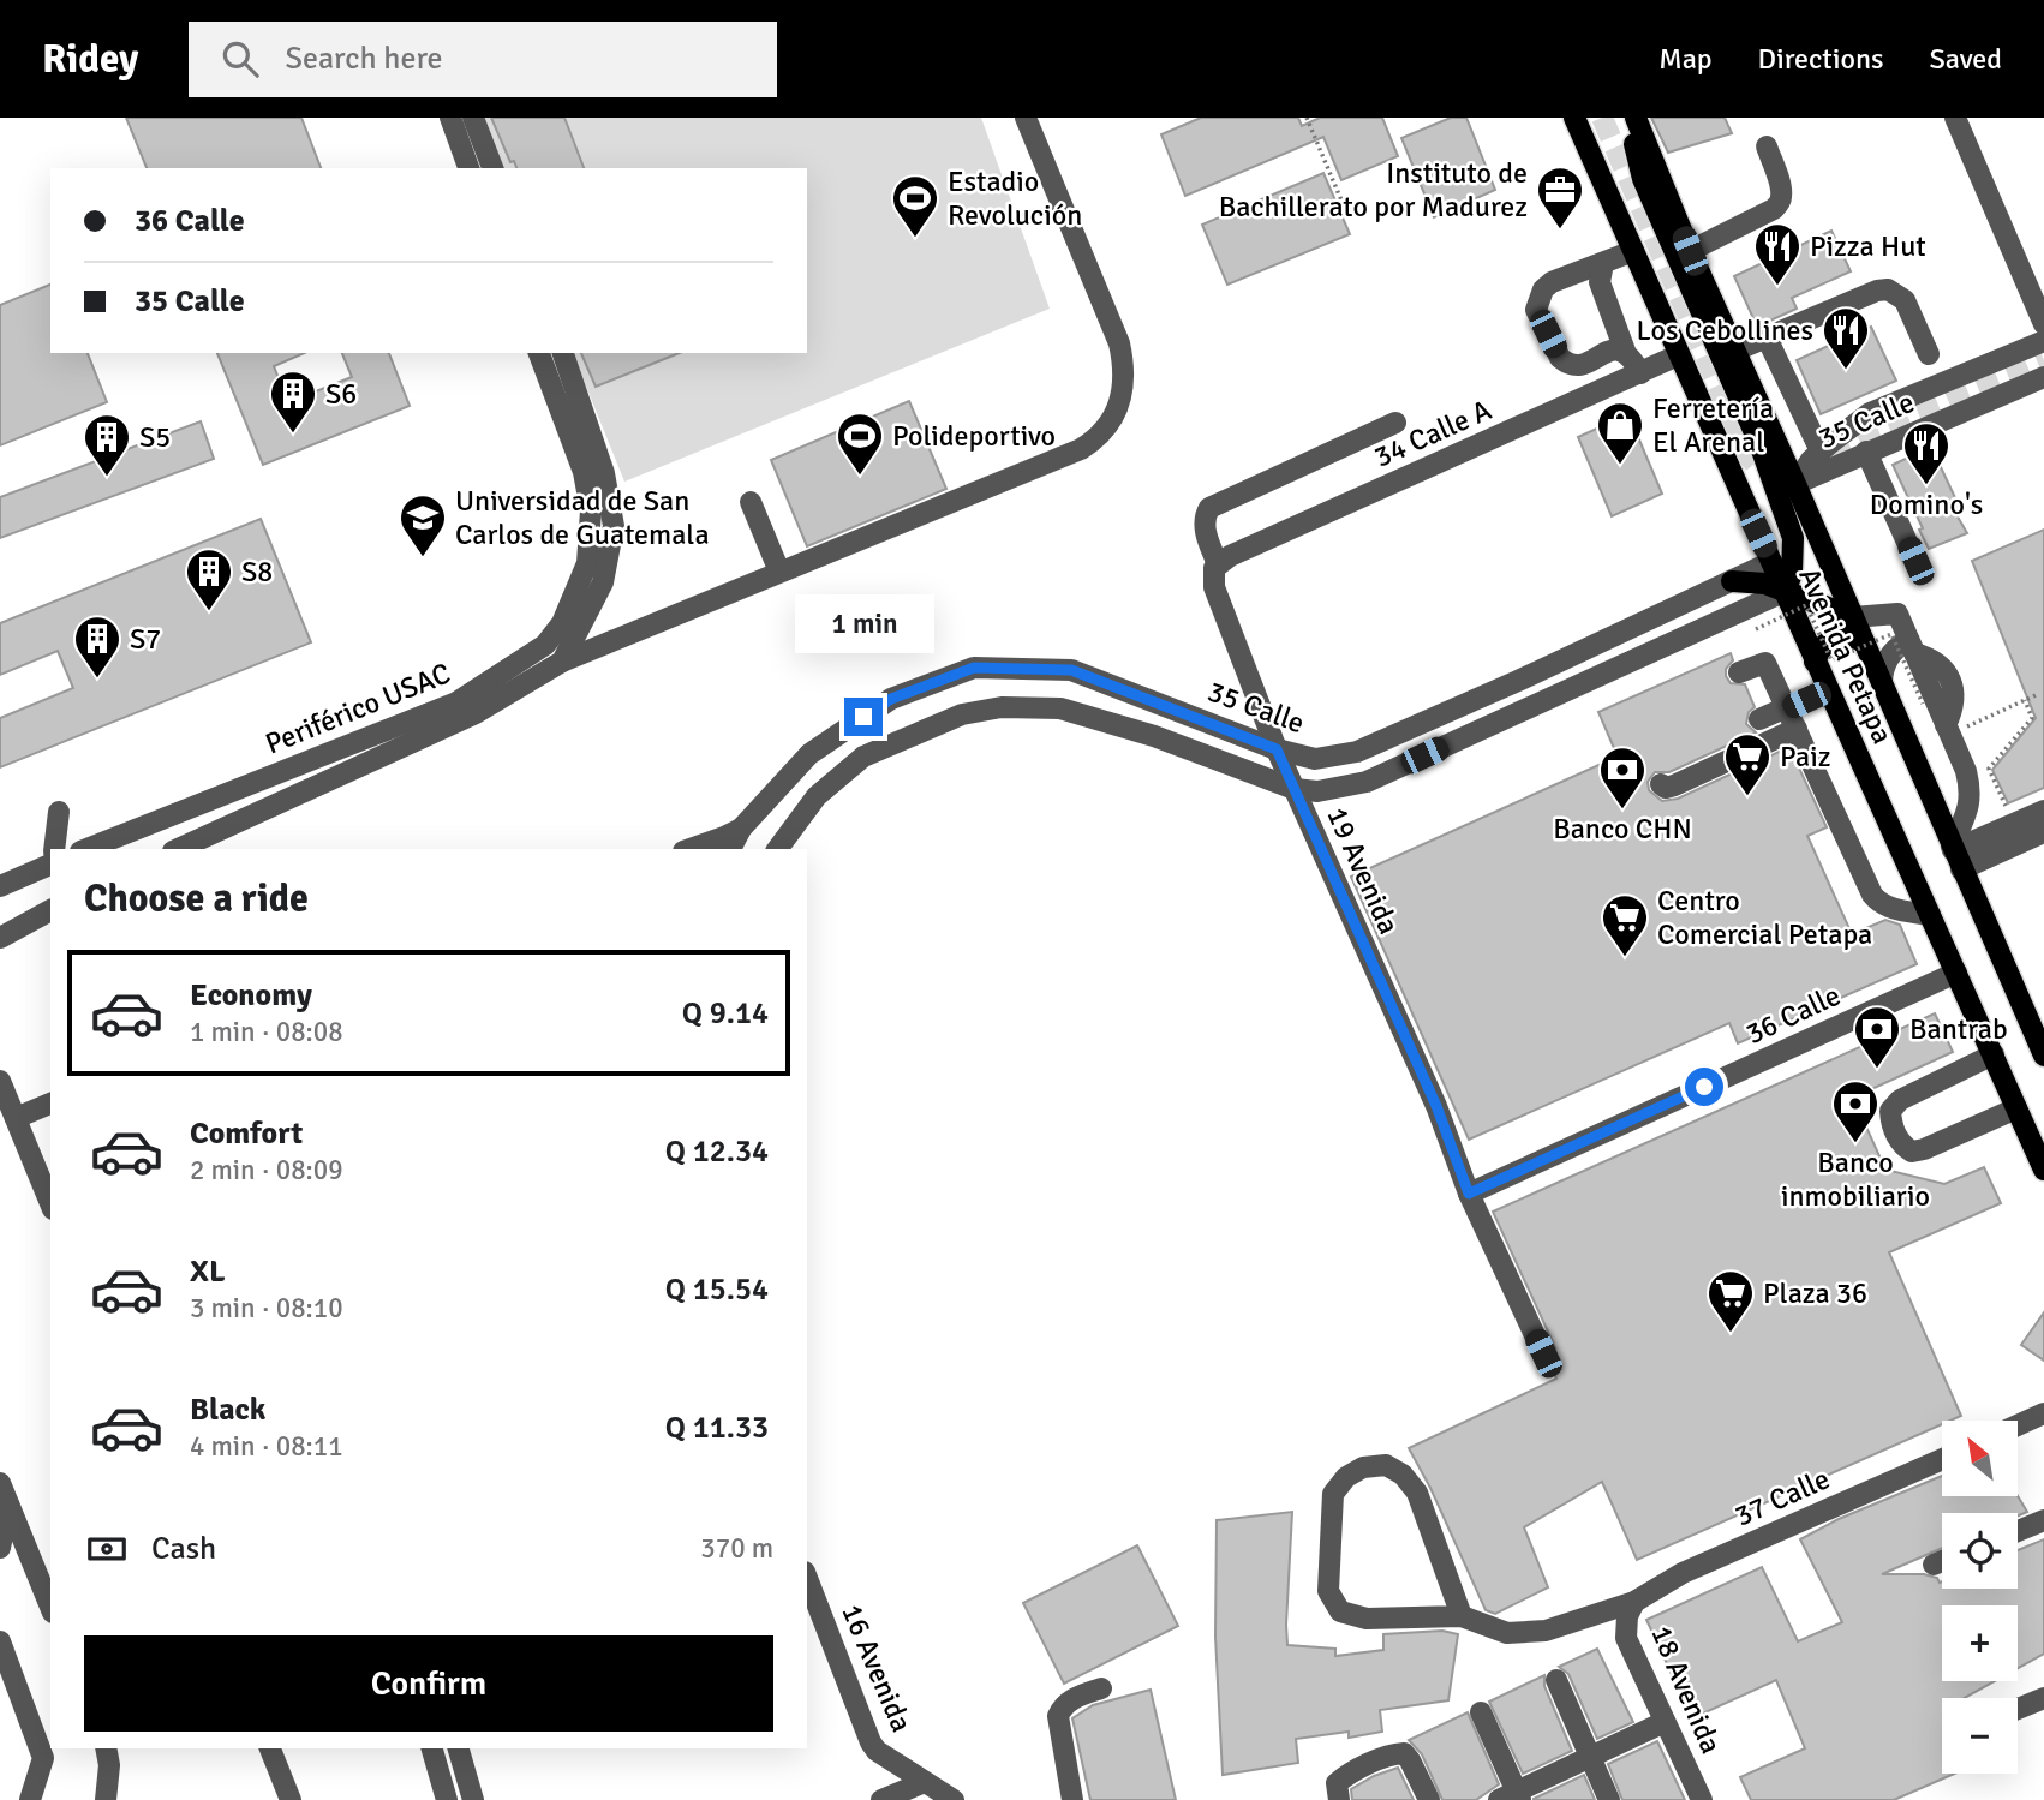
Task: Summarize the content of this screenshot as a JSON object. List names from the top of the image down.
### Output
{
  "streets": {
    "main road": ["Avenida Petapa"],
    "street": [
      "35 Calle",
      "34 Calle A",
      "Periférico USAC",
      "19 Avenida",
      "36 Calle",
      "37 Calle",
      "16 Avenida",
      "18 Avenida"
    ]
  },
  "crossings": [
    ["35 Calle", "Avenida Petapa"],
    ["35 Calle", "19 Avenida"],
    ["34 Calle A", "Avenida Petapa"],
    ["34 Calle A", "19 Avenida"],
    ["Avenida Petapa", "36 Calle"],
    ["19 Avenida", "36 Calle"],
    ["37 Calle", "18 Avenida"]
  ],
  "places": {
    "office": ["Instituto de Bachillerato por Madurez"],
    "sports": ["Estadio Revolución", "Polideportivo"],
    "restaurant": ["Pizza Hut", "Los Cebollines", "Domino's"],
    "building": [
      "S6",
      "S5",
      "S8",
      "S7"
    ],
    "shop": ["Ferretería El Arenal"],
    "school or university": ["Universidad de San Carlos de Guatemala"],
    "supermarket": ["Paiz", "Centro Comercial Petapa", "Plaza 36"],
    "bank": ["Banco CHN", "Bantrab", "Banco inmobiliario"]
  },
  "north": "top left",
  "page": {
    "header": "Ridey",
    "search": "Search here",
    "nav": ["Map", "Directions", "Saved"],
    "banner": ["36 Calle", "35 Calle"],
    "bubble": "1 min",
    "heading": "Choose a ride",
    "list": [
      {
        "name": "Economy",
        "note": "1 min · 08:08",
        "value": "Q 9.14"
      },
      {
        "name": "Comfort",
        "note": "2 min · 08:09",
        "value": "Q 12.34"
      },
      {
        "name": "XL",
        "note": "3 min · 08:10",
        "value": "Q 15.54"
      },
      {
        "name": "Black",
        "note": "4 min · 08:11",
        "value": "Q 11.33"
      }
    ],
    "map_buttons": ["+", "−"],
    "pay": ["Cash", "370 m"],
    "buttons": "Confirm"
  }
}
